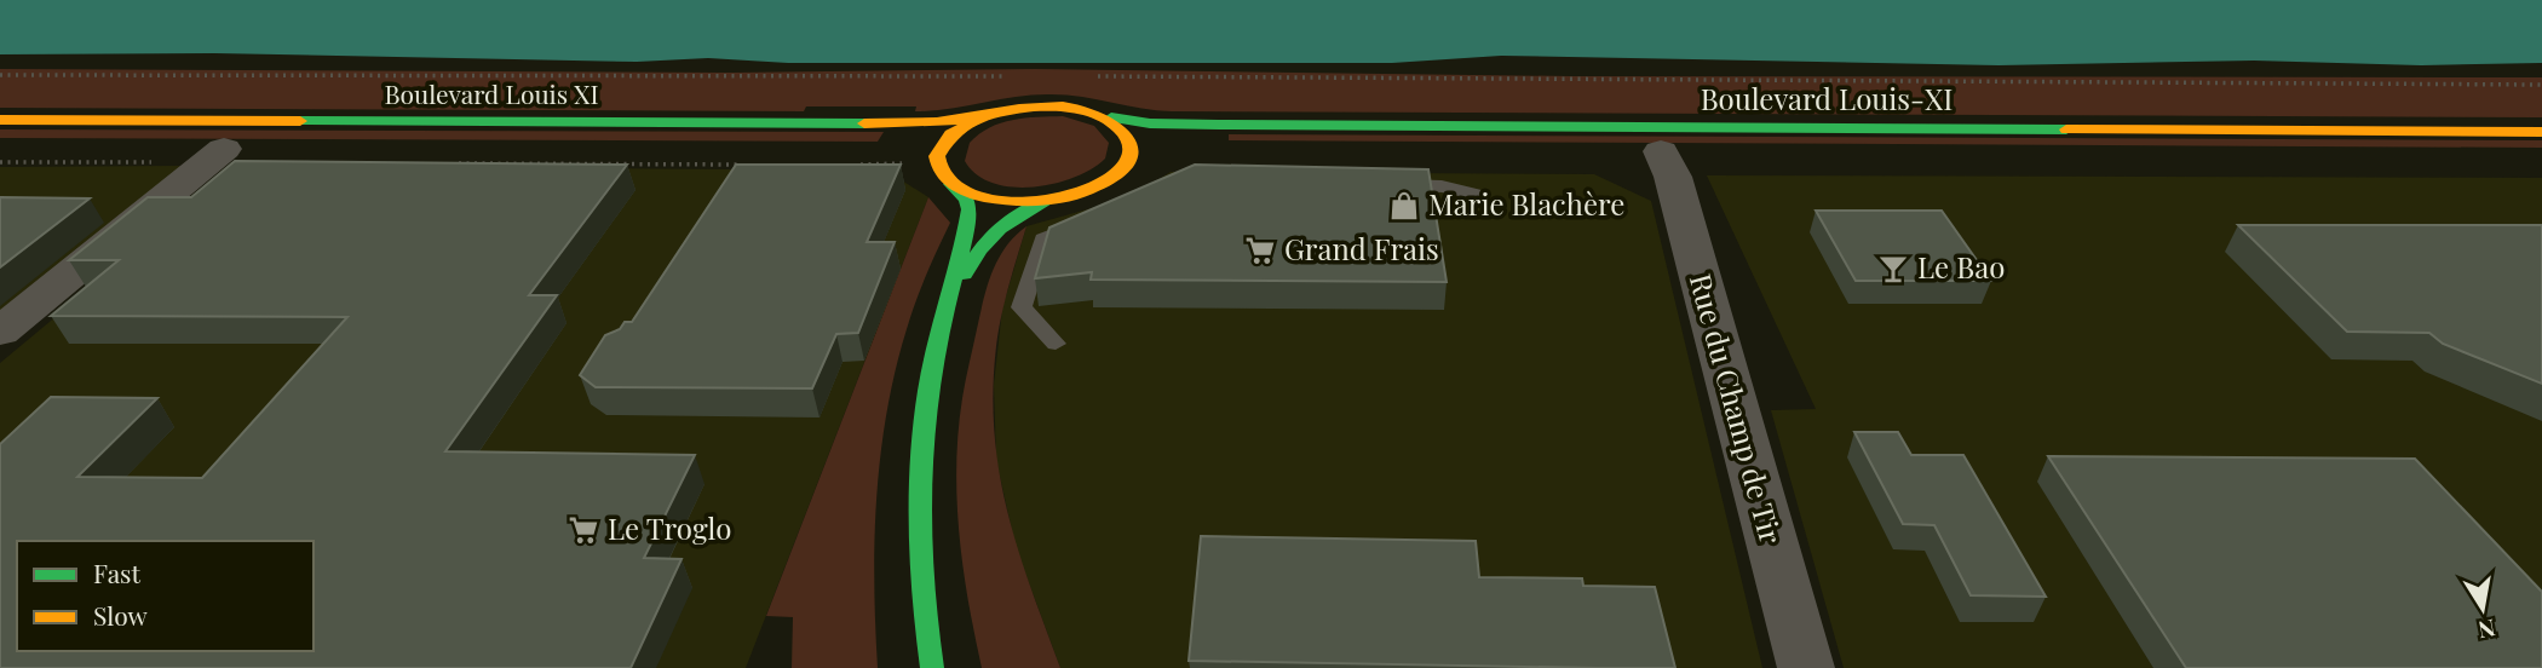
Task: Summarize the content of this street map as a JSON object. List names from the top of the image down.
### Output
{
  "streets": {
    "main road": ["Boulevard Louis XI", "Boulevard Louis-XI"],
    "street": ["Rue du Champ de Tir"]
  },
  "crossings": [
    ["Boulevard Louis XI", "Boulevard Louis-XI"]
  ],
  "places": {
    "shop": ["Marie Blachère"],
    "supermarket": ["Grand Frais", "Le Troglo"],
    "bar": ["Le Bao"]
  },
  "legend": ["Fast", "Slow"],
  "north": "bottom"
}
